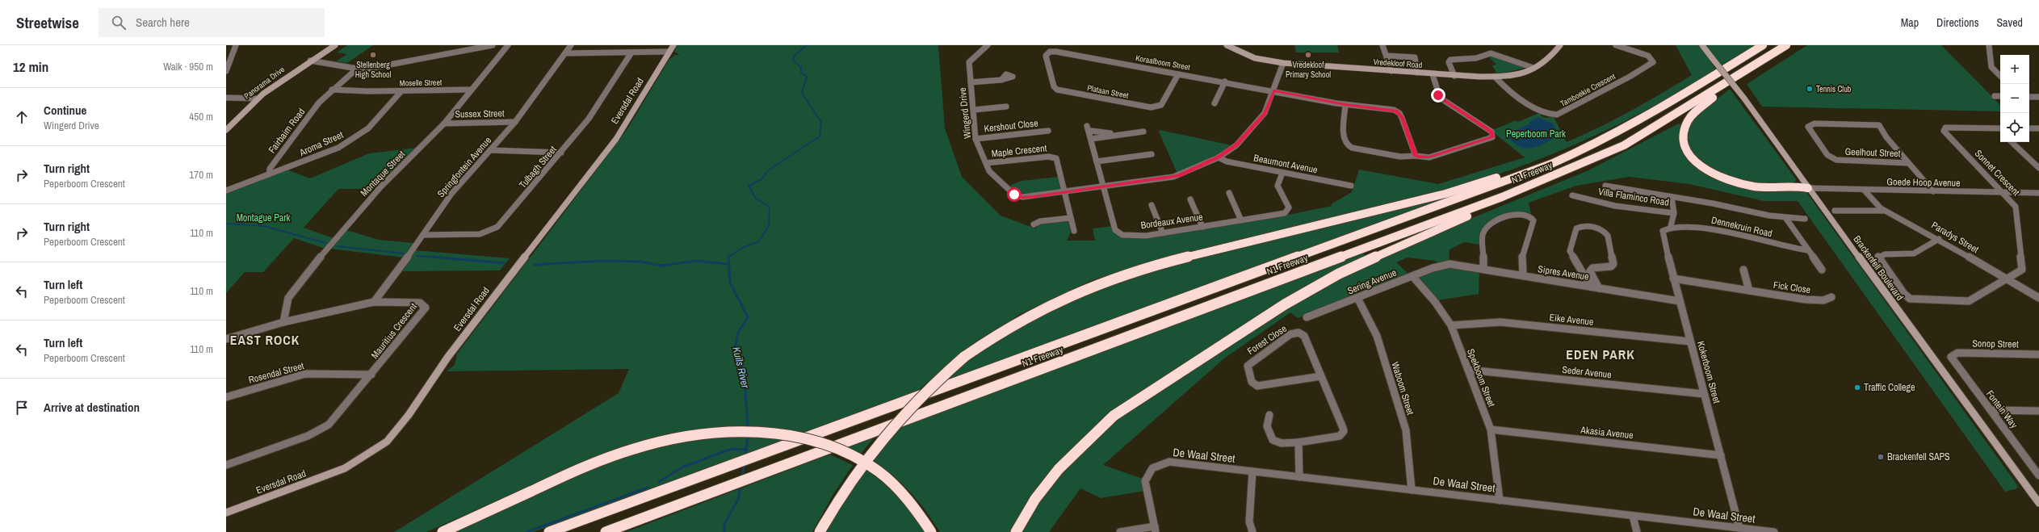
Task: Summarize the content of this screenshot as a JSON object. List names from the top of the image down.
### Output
{
  "streets": {
    "highway": ["N1 Freeway"],
    "street": [
      "Koraalboom Street",
      "Vredekloof Road",
      "Panorama Drive",
      "Moselle Street",
      "Tamboekie Crescent",
      "Plataan Street",
      "Eversdal Road",
      "Wingerd Drive",
      "Sussex Street",
      "Kershout Close",
      "Fairbairn Road",
      "Aroma Street",
      "Maple Crescent",
      "Geelhout Street",
      "Beaumont Avenue",
      "Springfontein Avenue",
      "Tulbagh Street",
      "Sonnet Crescent",
      "Montaque Street",
      "Goede Hoop Avenue",
      "Villa Flaminco Road",
      "Bordeaux Avenue",
      "Dennekruin Road",
      "Paradys Street",
      "Brackenfell Boulevard",
      "Sipres Avenue",
      "Sering Avenue",
      "Fick Close",
      "Eike Avenue",
      "Mauritius Crescent",
      "Forest Close",
      "Sonop Street",
      "Seder Avenue",
      "Kokerboom Street",
      "Rosendal Street",
      "Spekboom Street",
      "Waboom Street",
      "Fontein Way",
      "Akasia Avenue",
      "De Waal Street"
    ]
  },
  "crossings": [
    ["Koraalboom Street", "Plataan Street"],
    ["Koraalboom Street", "Wingerd Drive"],
    ["Vredekloof Road", "Tamboekie Crescent"],
    ["Vredekloof Road", "Wingerd Drive"],
    ["Moselle Street", "Fairbairn Road"],
    ["Moselle Street", "Aroma Street"],
    ["Moselle Street", "Montaque Street"],
    ["Wingerd Drive", "Kershout Close"],
    ["Wingerd Drive", "Maple Crescent"],
    ["Wingerd Drive", "Beaumont Avenue"],
    ["Wingerd Drive", "Bordeaux Avenue"],
    ["Sussex Street", "Springfontein Avenue"],
    ["Sussex Street", "Montaque Street"],
    ["Fairbairn Road", "Aroma Street"],
    ["Beaumont Avenue", "Bordeaux Avenue"],
    ["Springfontein Avenue", "Tulbagh Street"],
    ["Springfontein Avenue", "Mauritius Crescent"],
    ["Sonnet Crescent", "Goede Hoop Avenue"],
    ["Sonnet Crescent", "Paradys Street"],
    ["Montaque Street", "Mauritius Crescent"],
    ["Goede Hoop Avenue", "Paradys Street"],
    ["Goede Hoop Avenue", "Brackenfell Boulevard"],
    ["Villa Flaminco Road", "Dennekruin Road"],
    ["Villa Flaminco Road", "Kokerboom Street"],
    ["Dennekruin Road", "Kokerboom Street"],
    ["Sipres Avenue", "Sering Avenue"],
    ["Sipres Avenue", "Kokerboom Street"],
    ["Sering Avenue", "Spekboom Street"],
    ["Sering Avenue", "Waboom Street"],
    ["Fick Close", "Kokerboom Street"],
    ["Eike Avenue", "Kokerboom Street"],
    ["Eike Avenue", "Spekboom Street"],
    ["Mauritius Crescent", "Rosendal Street"],
    ["Sonop Street", "Fontein Way"],
    ["Seder Avenue", "Kokerboom Street"],
    ["Seder Avenue", "Spekboom Street"],
    ["Kokerboom Street", "Akasia Avenue"],
    ["Kokerboom Street", "De Waal Street"],
    ["Spekboom Street", "Akasia Avenue"],
    ["Spekboom Street", "De Waal Street"],
    ["Waboom Street", "De Waal Street"]
  ],
  "districts": ["EAST ROCK", "EDEN PARK"],
  "water": ["Kuils River"],
  "parks": ["Peperboom Park", "Montague Park"],
  "places": [
    "Stellenberg High School",
    "Vredekloof Primary School",
    "Tennis Club",
    "Traffic College",
    "Brackenfell SAPS"
  ],
  "page": {
    "header": "Streetwise",
    "search": "Search here",
    "nav": ["Map", "Directions", "Saved"],
    "heading": ["12 min", "Walk · 950 m"],
    "map_buttons": ["+", "−"],
    "list": [
      ["Continue", "Wingerd Drive", "450 m"],
      ["Turn right", "Peperboom Crescent", "170 m"],
      ["Turn right", "Peperboom Crescent", "110 m"],
      ["Turn left", "Peperboom Crescent", "110 m"],
      ["Turn left", "Peperboom Crescent", "110 m"],
      "Arrive at destination"
    ]
  }
}
